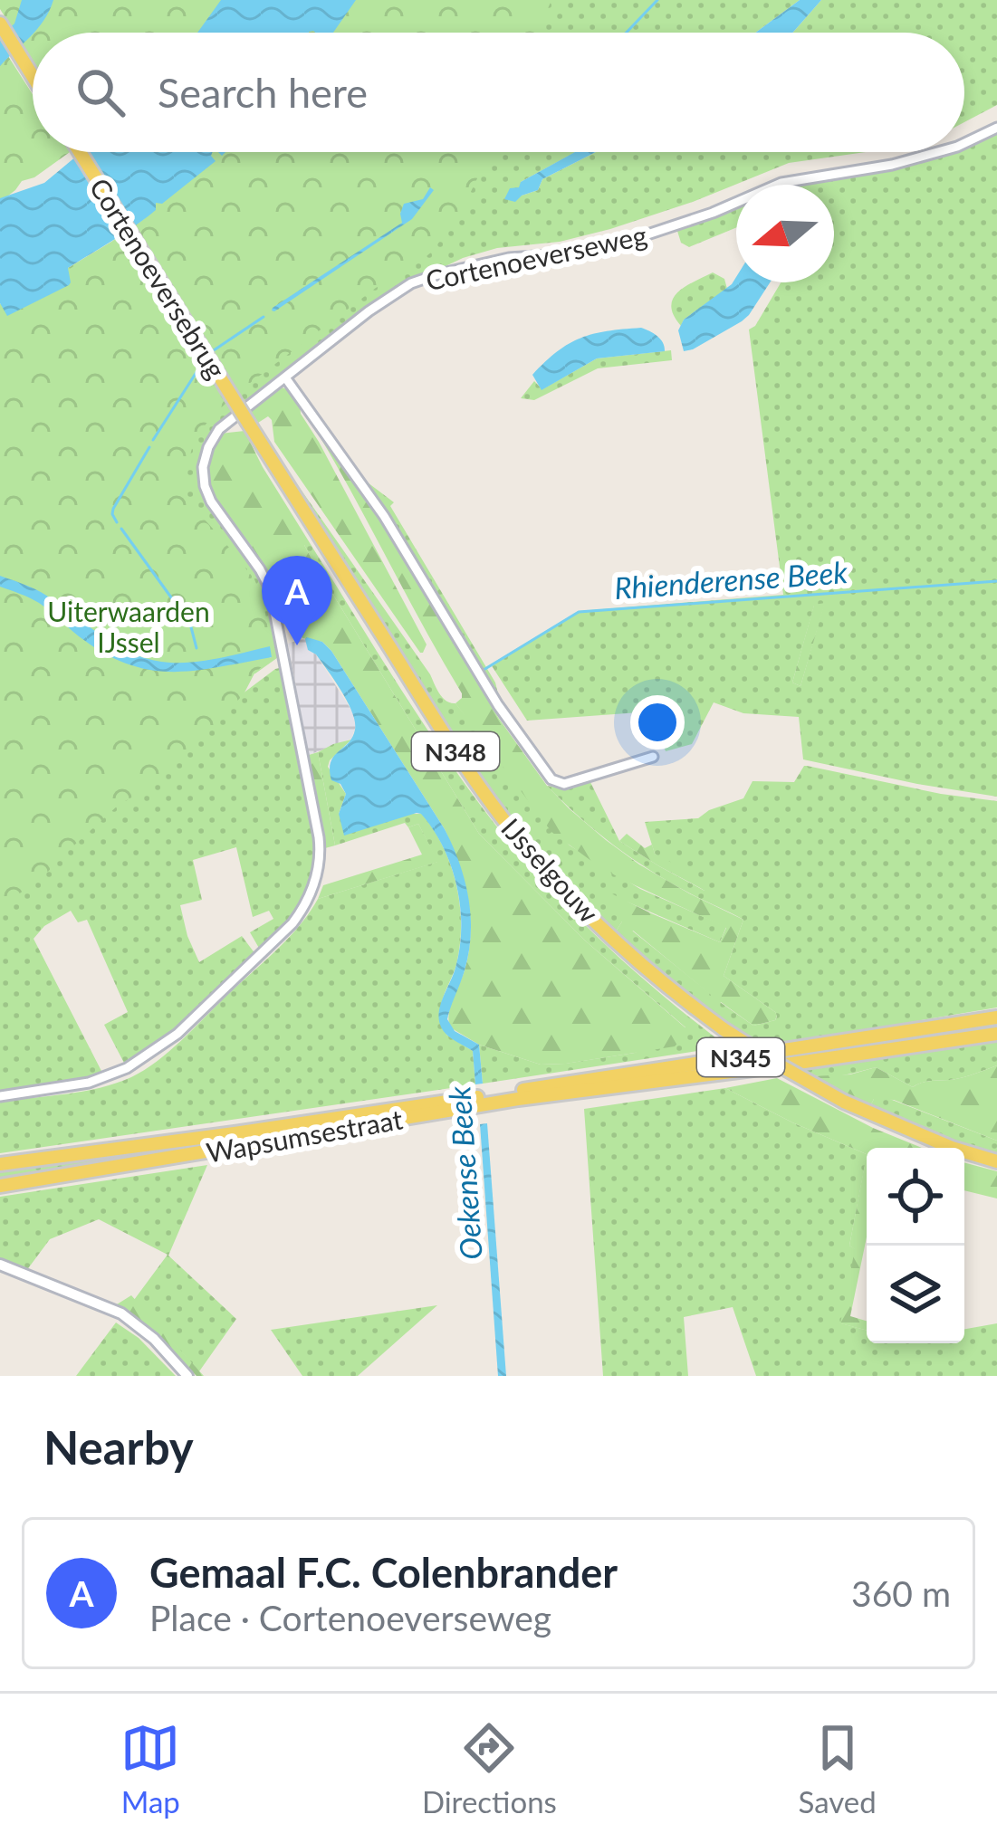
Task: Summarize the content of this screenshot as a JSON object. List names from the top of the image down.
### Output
{
  "streets": {
    "main road": [
      "Cortenoeversebrug",
      "N348",
      "IJsselgouw",
      "N345",
      "Wapsumsestraat"
    ],
    "street": ["Cortenoeverseweg"]
  },
  "crossings": [
    ["Cortenoeversebrug", "IJsselgouw"]
  ],
  "water": ["Rhienderense Beek", "Oekense Beek"],
  "parks": ["Uiterwaarden IJssel"],
  "north": "left",
  "page": {
    "search": "Search here",
    "pins": "A",
    "heading": "Nearby",
    "list": [
      {
        "mark": "A",
        "name": "Gemaal F.C. Colenbrander",
        "note": "Place · Cortenoeverseweg",
        "value": "360 m"
      }
    ],
    "nav": ["Map", "Directions", "Saved"]
  }
}
